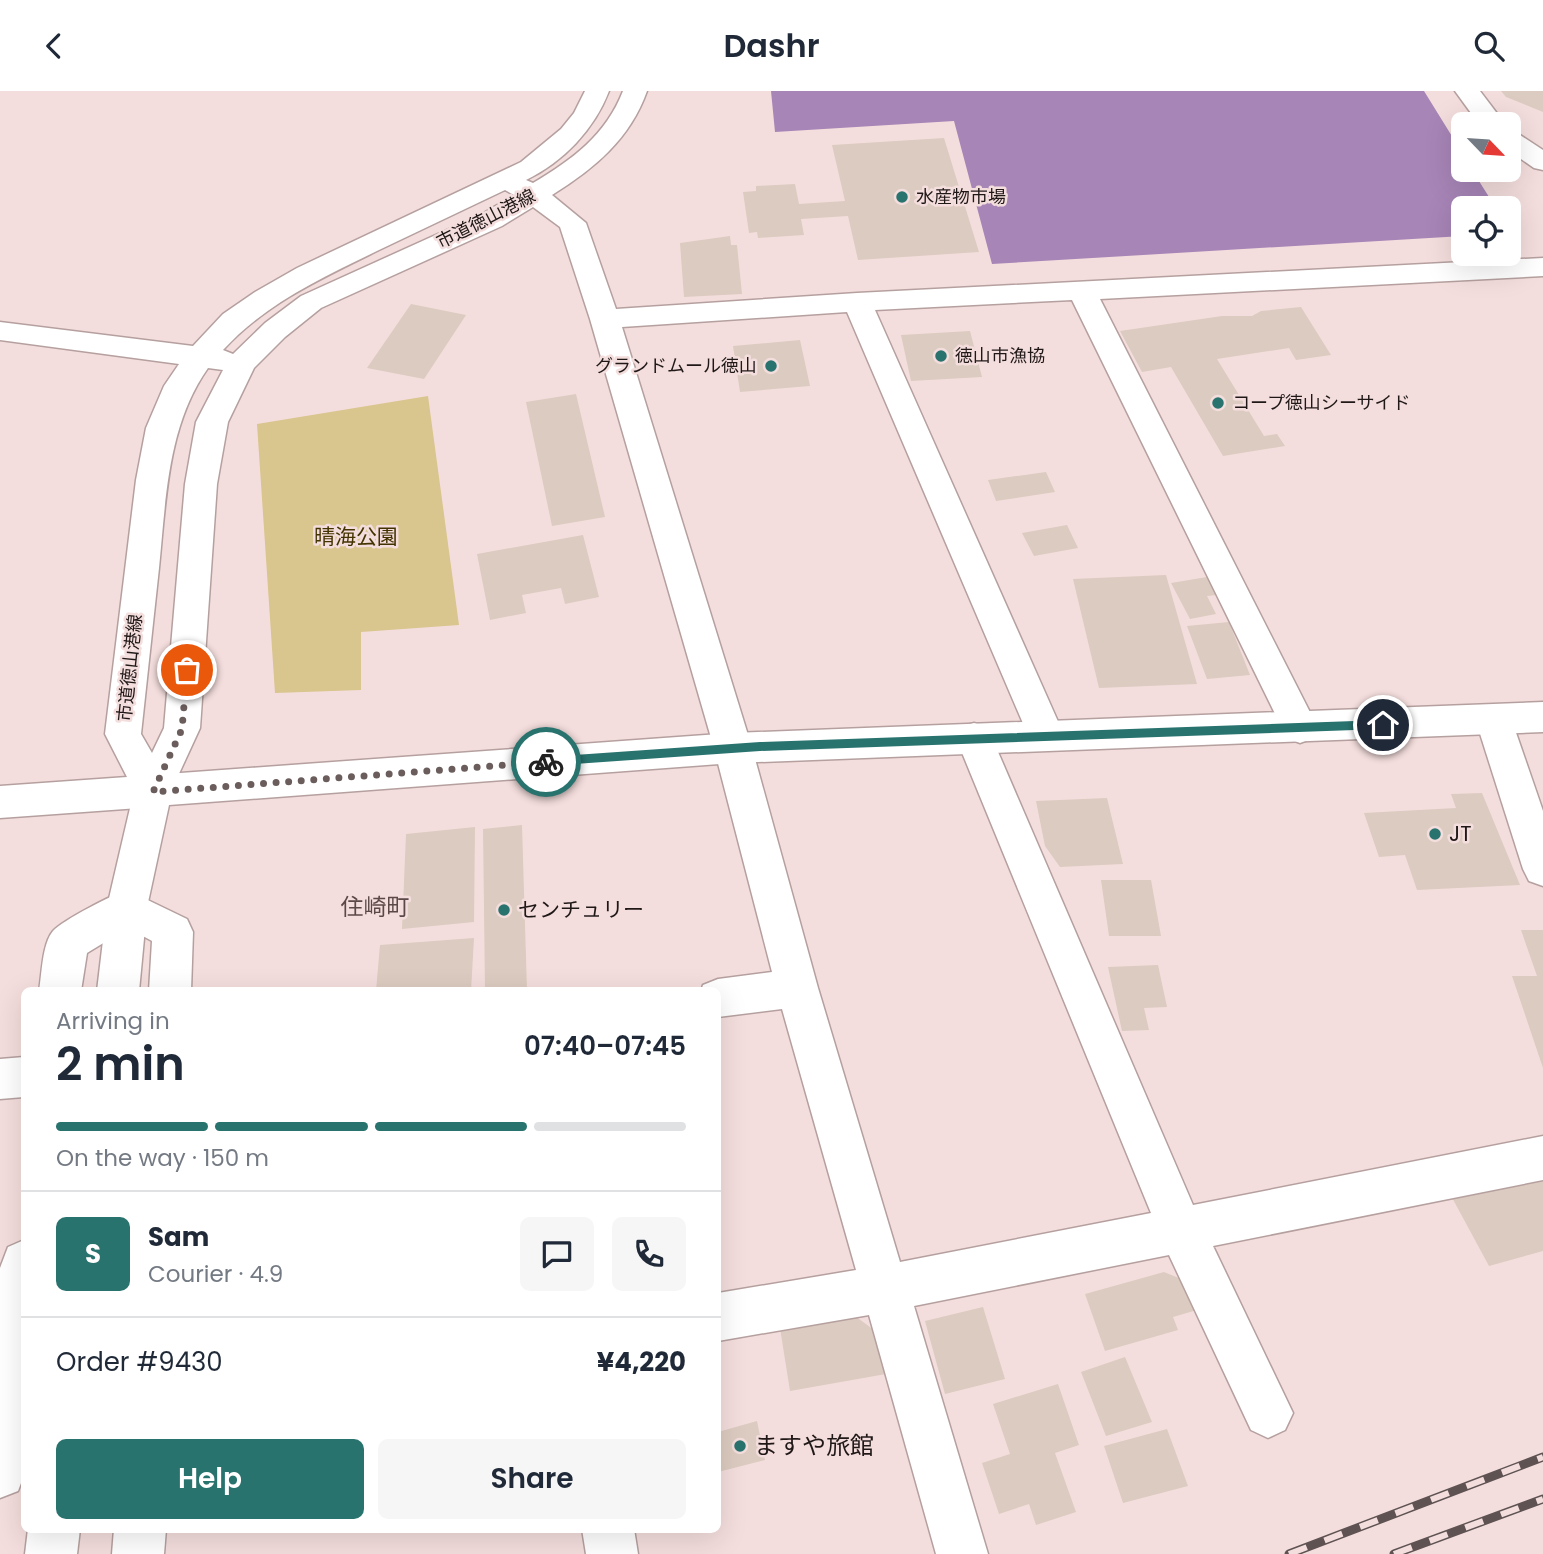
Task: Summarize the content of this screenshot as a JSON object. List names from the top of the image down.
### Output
{
  "streets": {
    "street": ["市道徳山港線"]
  },
  "districts": ["住崎町"],
  "parks": ["晴海公園"],
  "places": [
    "水産物市場",
    "徳山市漁協",
    "グランドムール徳山",
    "コープ徳山シーサイド",
    "JT",
    "センチュリー",
    "ますや旅館"
  ],
  "north": "bottom right",
  "page": {
    "header": "Dashr",
    "heading": ["2 min", "Arriving in", "07:40–07:45"],
    "panel": [
      "Sam",
      "Courier · 4.9",
      "Order #9430",
      "¥4,220"
    ],
    "bar": "On the way · 150 m",
    "round": "S",
    "buttons": ["Help", "Share"]
  }
}
